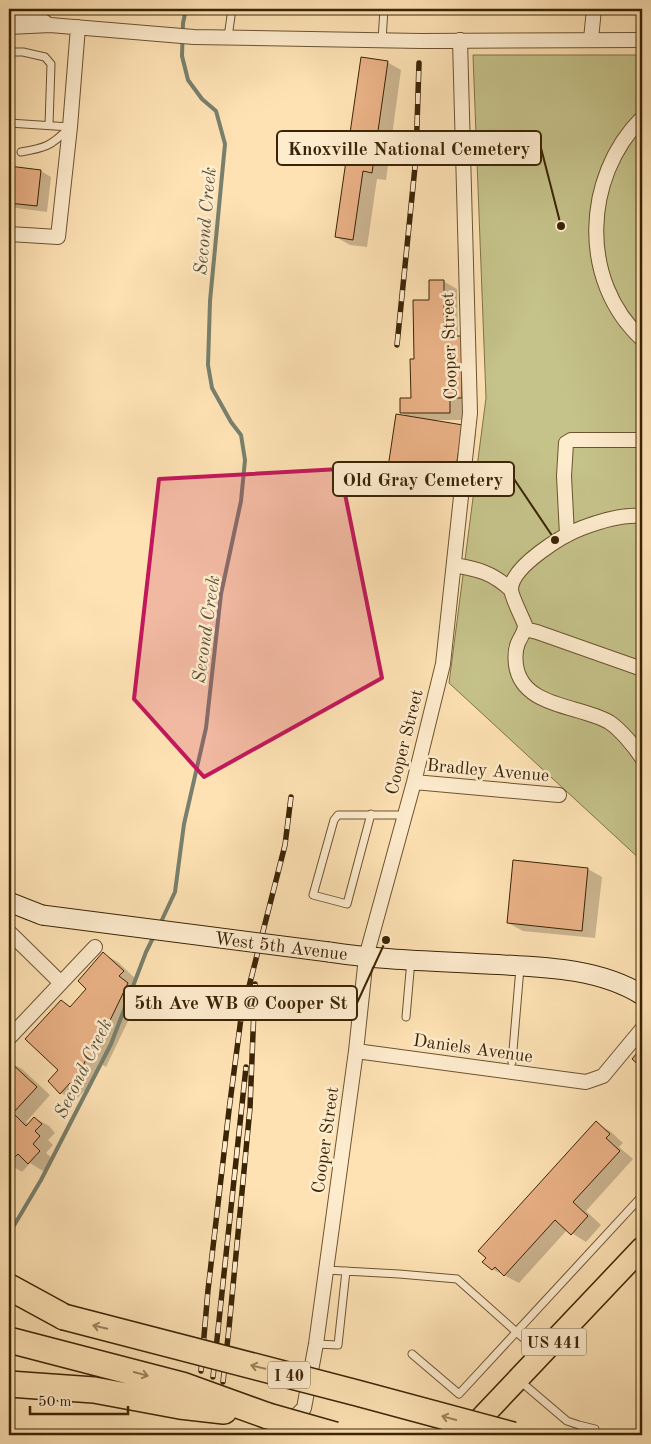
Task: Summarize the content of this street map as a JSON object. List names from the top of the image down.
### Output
{
  "streets": {
    "highway": ["I 40"],
    "main road": ["US 441"],
    "street": [
      "Cooper Street",
      "Bradley Avenue",
      "West 5th Avenue",
      "Daniels Avenue"
    ]
  },
  "crossings": [
    ["Cooper Street", "Bradley Avenue"],
    ["Cooper Street", "West 5th Avenue"],
    ["Cooper Street", "Daniels Avenue"],
    ["Cooper Street", "I 40"]
  ],
  "water": ["Second Creek"],
  "places": ["Knoxville National Cemetery", "Old Gray Cemetery", "5th Ave WB @ Cooper St"],
  "scale_bar": "50 m"
}
